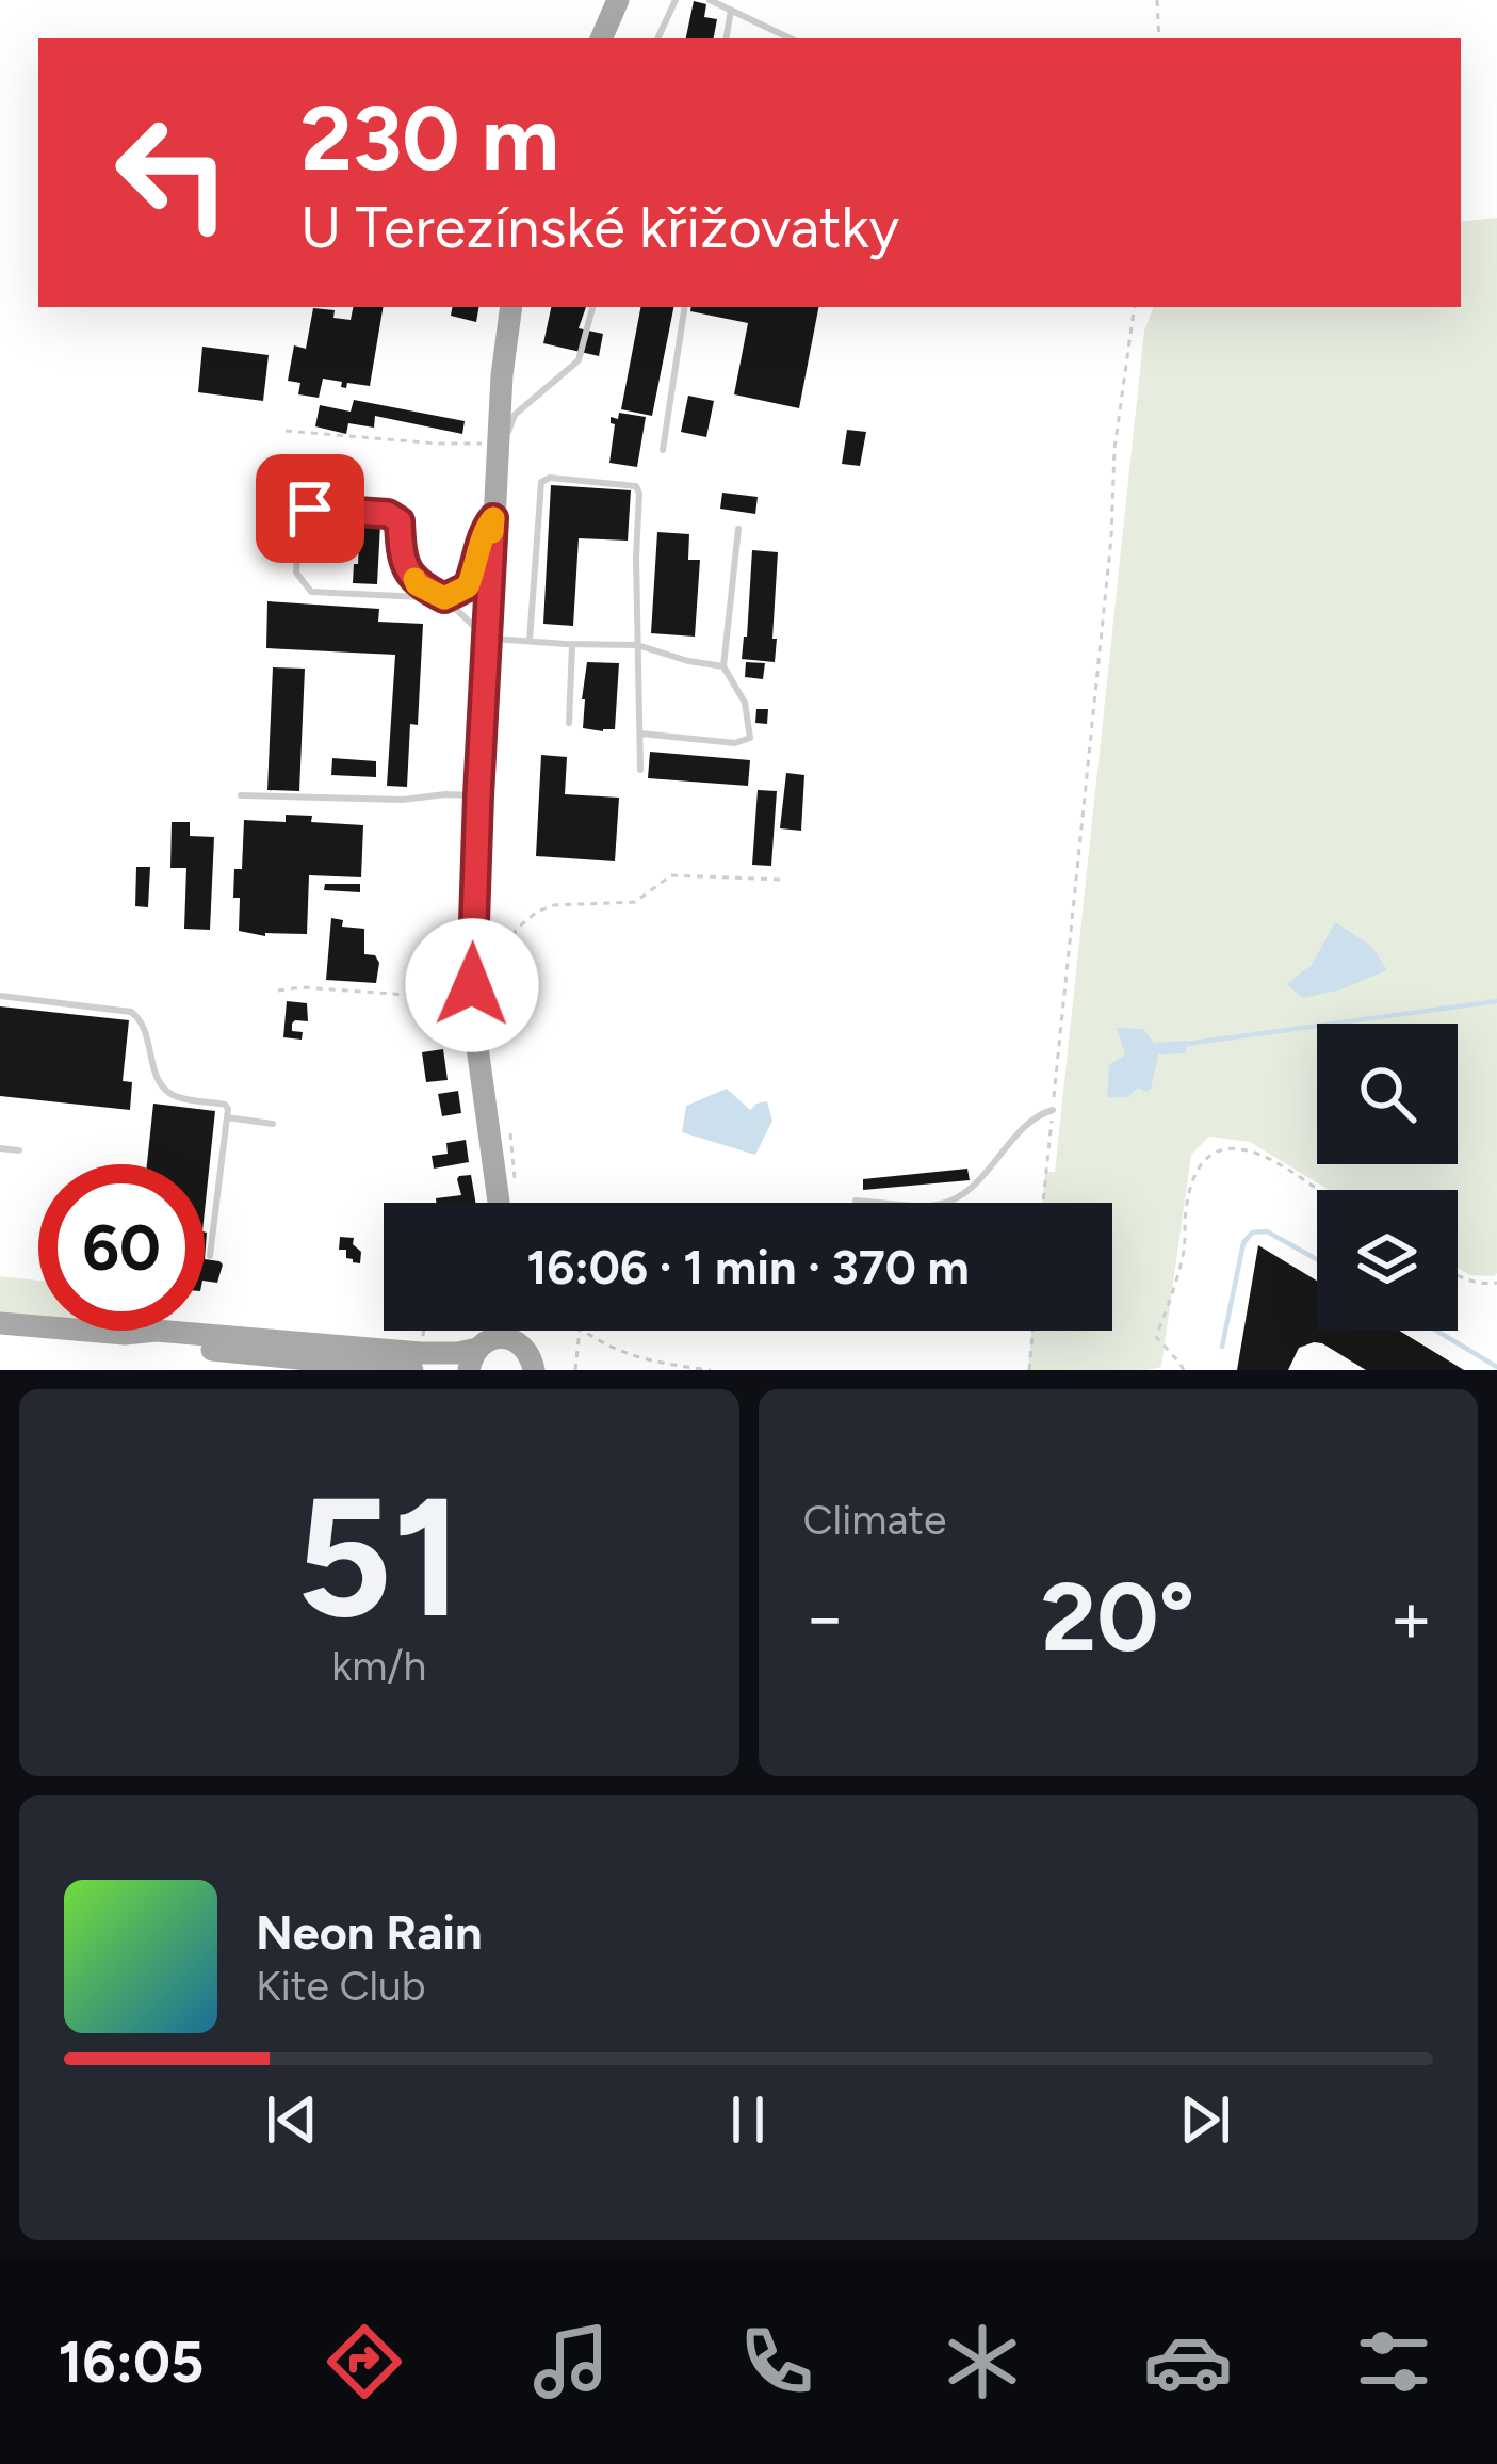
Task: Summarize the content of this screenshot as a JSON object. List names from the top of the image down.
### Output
{
  "page": {
    "turn": ["230 m", "U Terezínské křižovatky"],
    "limit": "60",
    "trip": "16:06 · 1 min · 370 m",
    "tile": [
      ["51", "km/h"],
      "Climate"
    ],
    "heat": ["−", "20°", "+"],
    "song": ["Neon Rain", "Kite Club"],
    "tabs": "16:05"
  }
}
